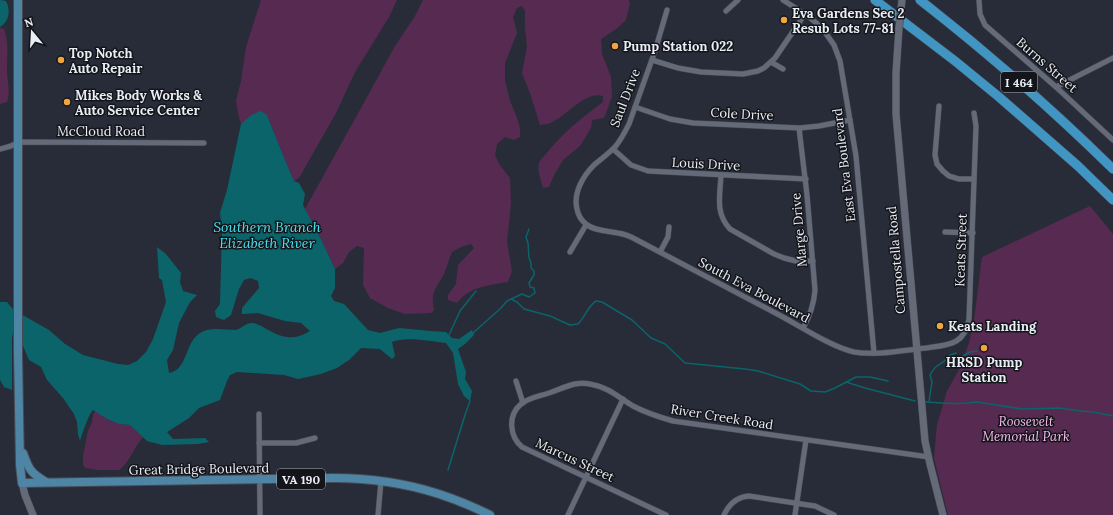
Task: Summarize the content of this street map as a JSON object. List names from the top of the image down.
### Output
{
  "streets": {
    "highway": ["I 464"],
    "main road": ["Campostella Road", "Great Bridge Boulevard", "VA 190"],
    "street": [
      "Burns Street",
      "Saul Drive",
      "Cole Drive",
      "McCloud Road",
      "Louis Drive",
      "East Eva Boulevard",
      "Marge Drive",
      "Keats Street",
      "South Eva Boulevard",
      "River Creek Road",
      "Marcus Street"
    ]
  },
  "crossings": [
    ["Saul Drive", "Cole Drive"],
    ["Saul Drive", "Louis Drive"],
    ["Saul Drive", "South Eva Boulevard"],
    ["Cole Drive", "East Eva Boulevard"],
    ["Cole Drive", "Marge Drive"],
    ["Louis Drive", "Marge Drive"],
    ["East Eva Boulevard", "South Eva Boulevard"],
    ["Marge Drive", "South Eva Boulevard"],
    ["Keats Street", "Campostella Road"],
    ["Keats Street", "South Eva Boulevard"],
    ["Campostella Road", "South Eva Boulevard"],
    ["Campostella Road", "River Creek Road"],
    ["River Creek Road", "Marcus Street"]
  ],
  "water": ["Southern Branch Elizabeth River"],
  "parks": ["Roosevelt Memorial Park"],
  "places": [
    "Eva Gardens Sec 2 Resub Lots 77-81",
    "Pump Station 022",
    "Top Notch Auto Repair",
    "Mikes Body Works & Auto Service Center",
    "Keats Landing",
    "HRSD Pump Station"
  ],
  "north": "top"
}
